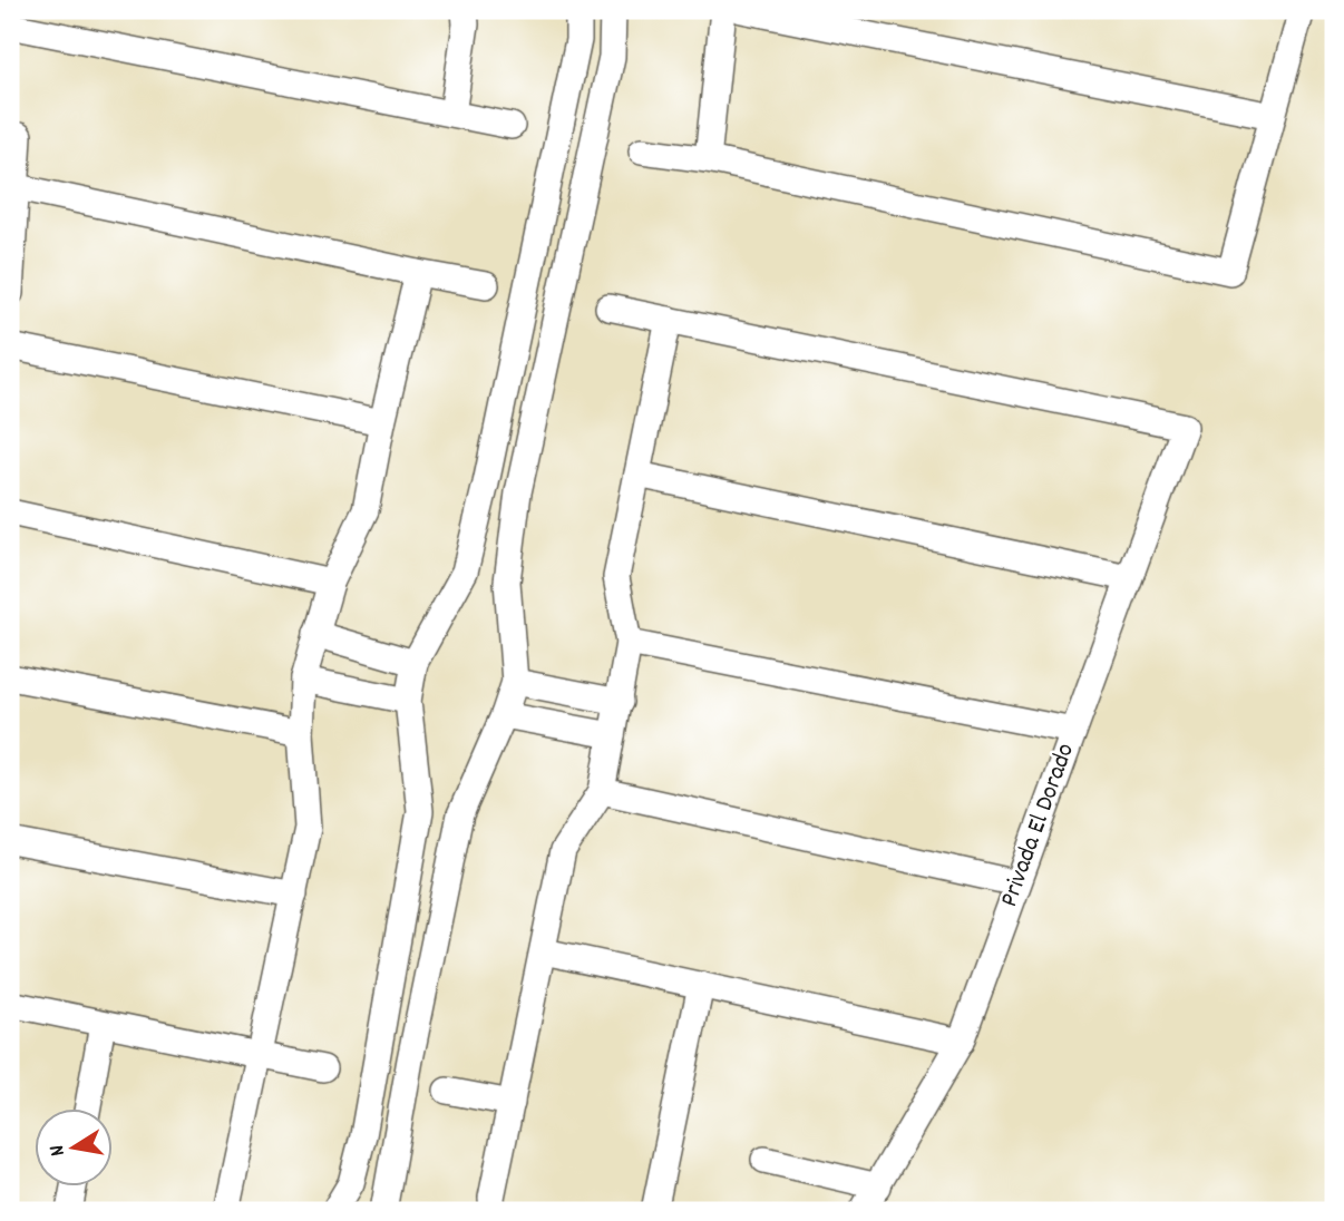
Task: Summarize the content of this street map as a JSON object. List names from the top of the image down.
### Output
{
  "streets": {
    "street": ["Privada El Dorado"]
  },
  "north": "left"
}
